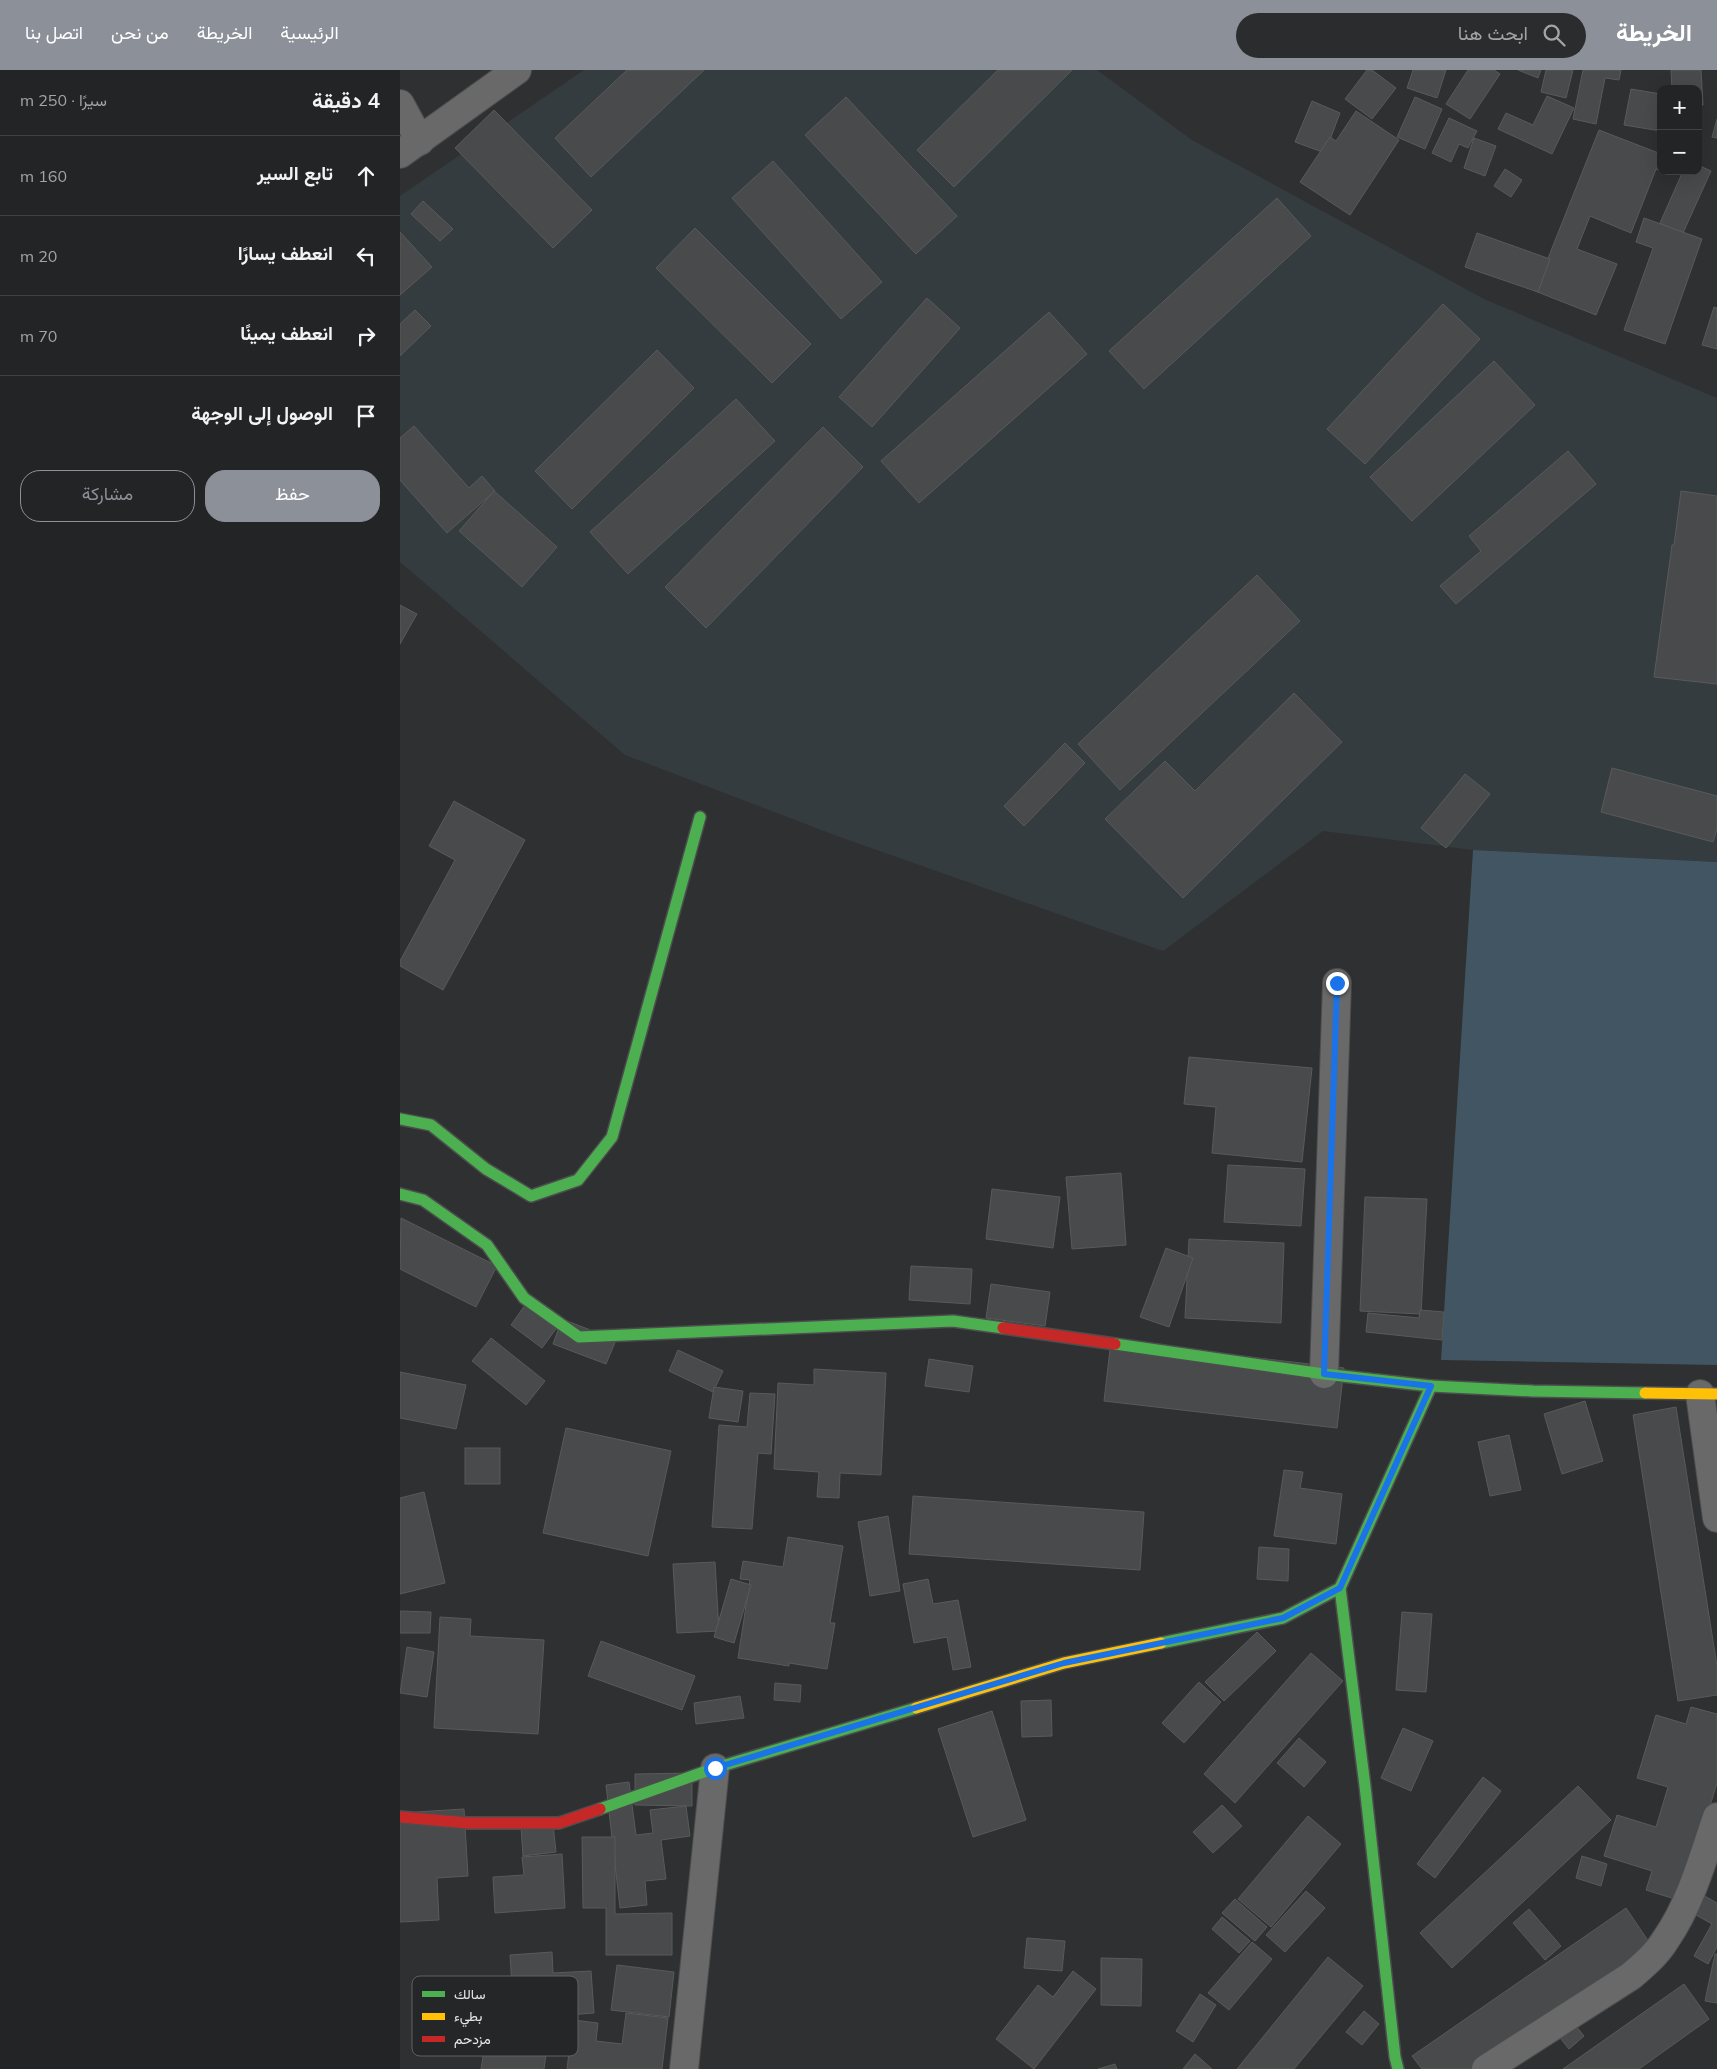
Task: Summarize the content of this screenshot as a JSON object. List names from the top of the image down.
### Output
{
  "legend": ["سالك", "بطيء", "مزدحم"],
  "page": {
    "header": "الخريطة",
    "search": "ابحث هنا",
    "nav": [
      "الرئيسية",
      "الخريطة",
      "من نحن",
      "اتصل بنا"
    ],
    "heading": ["4 دقيقة", "سيرًا · 250 m"],
    "map_buttons": ["+", "−"],
    "list": [
      ["تابع السير", "160 m"],
      ["انعطف يسارًا", "20 m"],
      ["انعطف يمينًا", "70 m"],
      "الوصول إلى الوجهة"
    ],
    "buttons": ["حفظ", "مشاركة"]
  }
}
